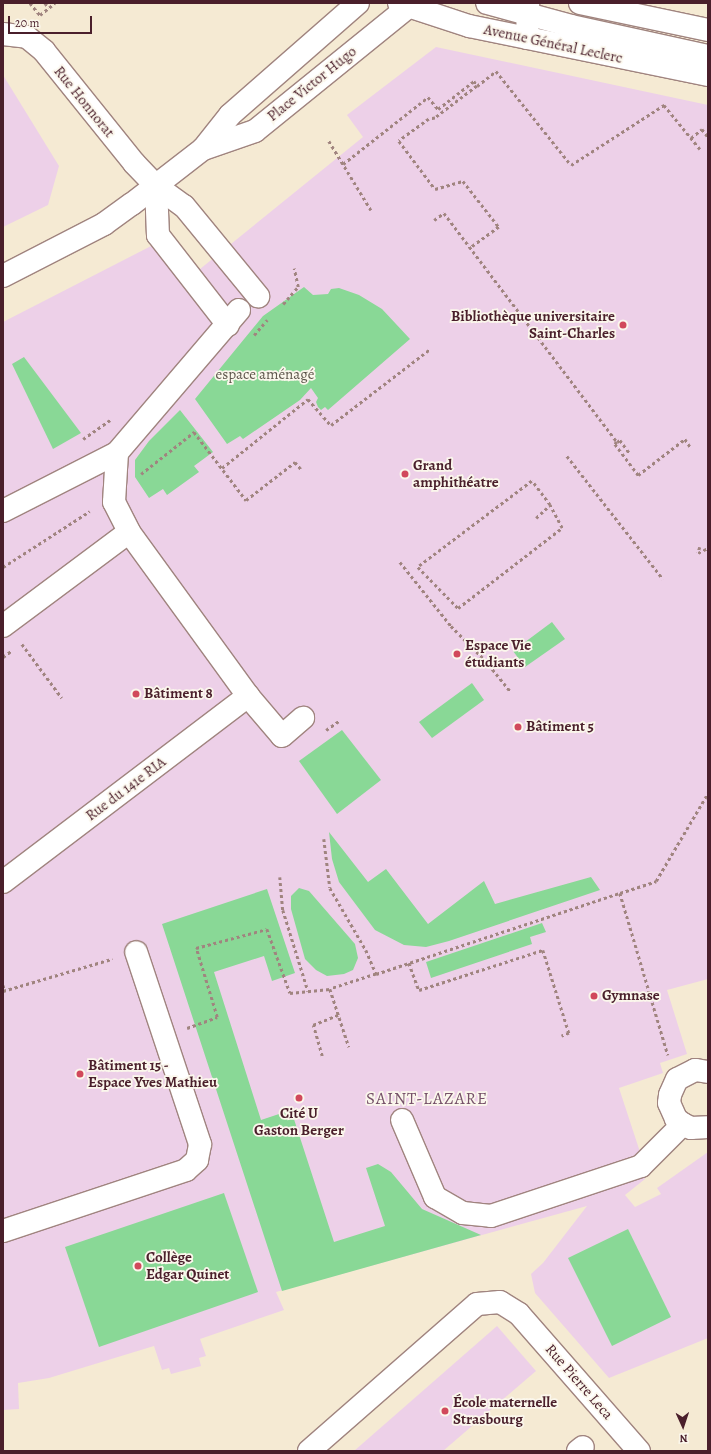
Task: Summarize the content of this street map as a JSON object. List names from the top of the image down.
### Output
{
  "streets": {
    "street": [
      "Avenue Général Leclerc",
      "Place Victor Hugo",
      "Rue Honnorat",
      "Rue du 141e RIA",
      "Rue Pierre Leca"
    ]
  },
  "crossings": [
    ["Avenue Général Leclerc", "Place Victor Hugo"],
    ["Place Victor Hugo", "Rue Honnorat"]
  ],
  "districts": ["SAINT-LAZARE"],
  "parks": ["espace aménagé"],
  "places": [
    "Bibliothèque universitaire Saint-Charles",
    "Grand amphithéatre",
    "Espace Vie étudiants",
    "Bâtiment 8",
    "Bâtiment 5",
    "Gymnase",
    "Bâtiment 15 - Espace Yves Mathieu",
    "Cité U Gaston Berger",
    "Collège Edgar Quinet",
    "École maternelle Strasbourg"
  ],
  "scale_bar": "20 m",
  "north": "bottom"
}
